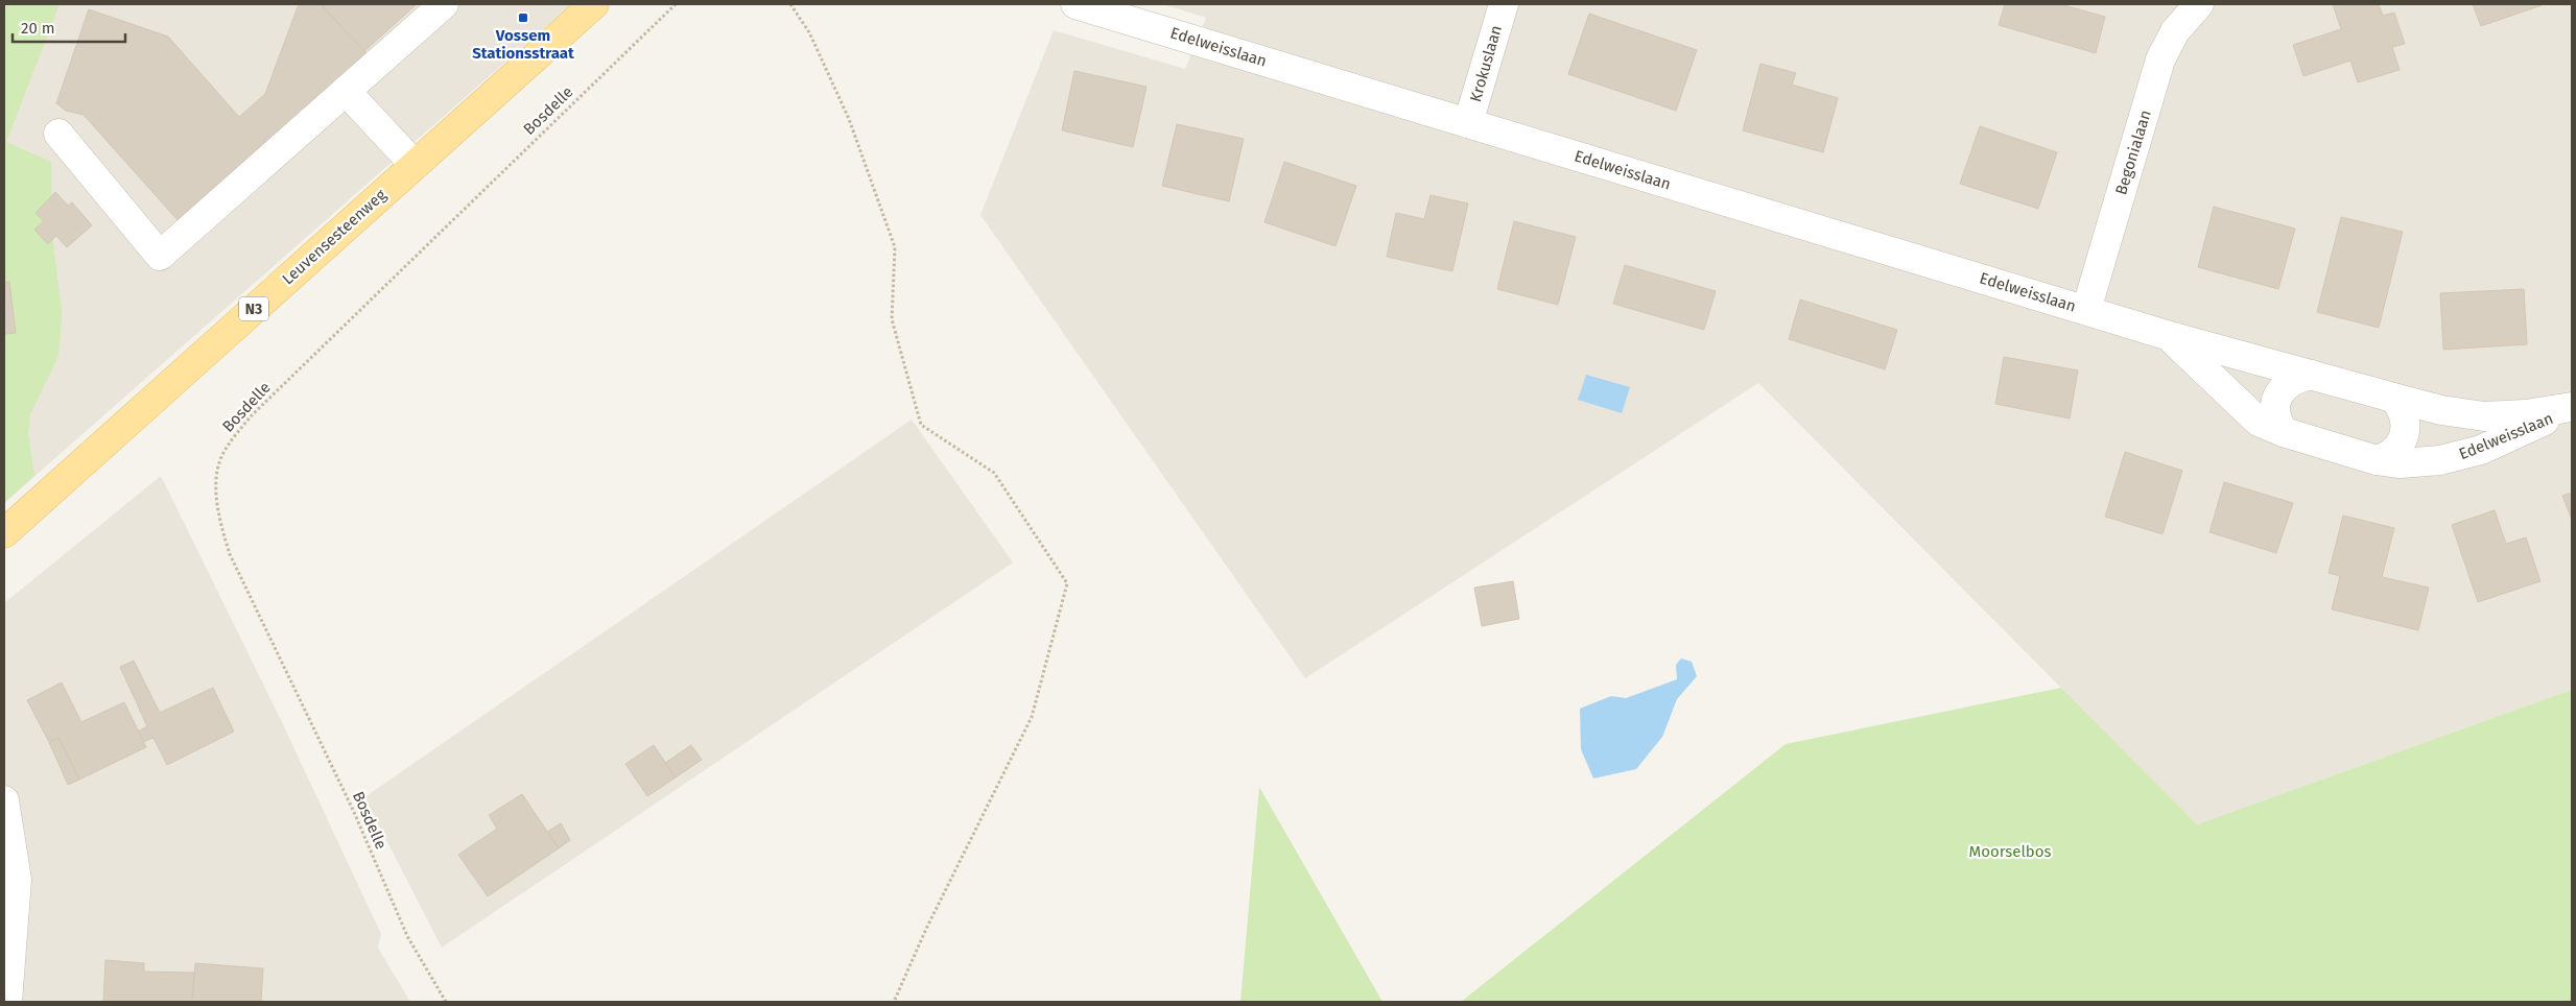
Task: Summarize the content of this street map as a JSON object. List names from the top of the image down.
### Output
{
  "streets": {
    "main road": ["Leuvensesteenweg", "N3"],
    "street": ["Edelweisslaan", "Krokuslaan", "Begonialaan"],
    "path": ["Bosdelle"]
  },
  "crossings": [
    ["Edelweisslaan", "Krokuslaan"],
    ["Edelweisslaan", "Begonialaan"]
  ],
  "parks": ["Moorselbos"],
  "places": {
    "transit": ["Vossem Stationsstraat"]
  },
  "scale_bar": "20 m"
}
